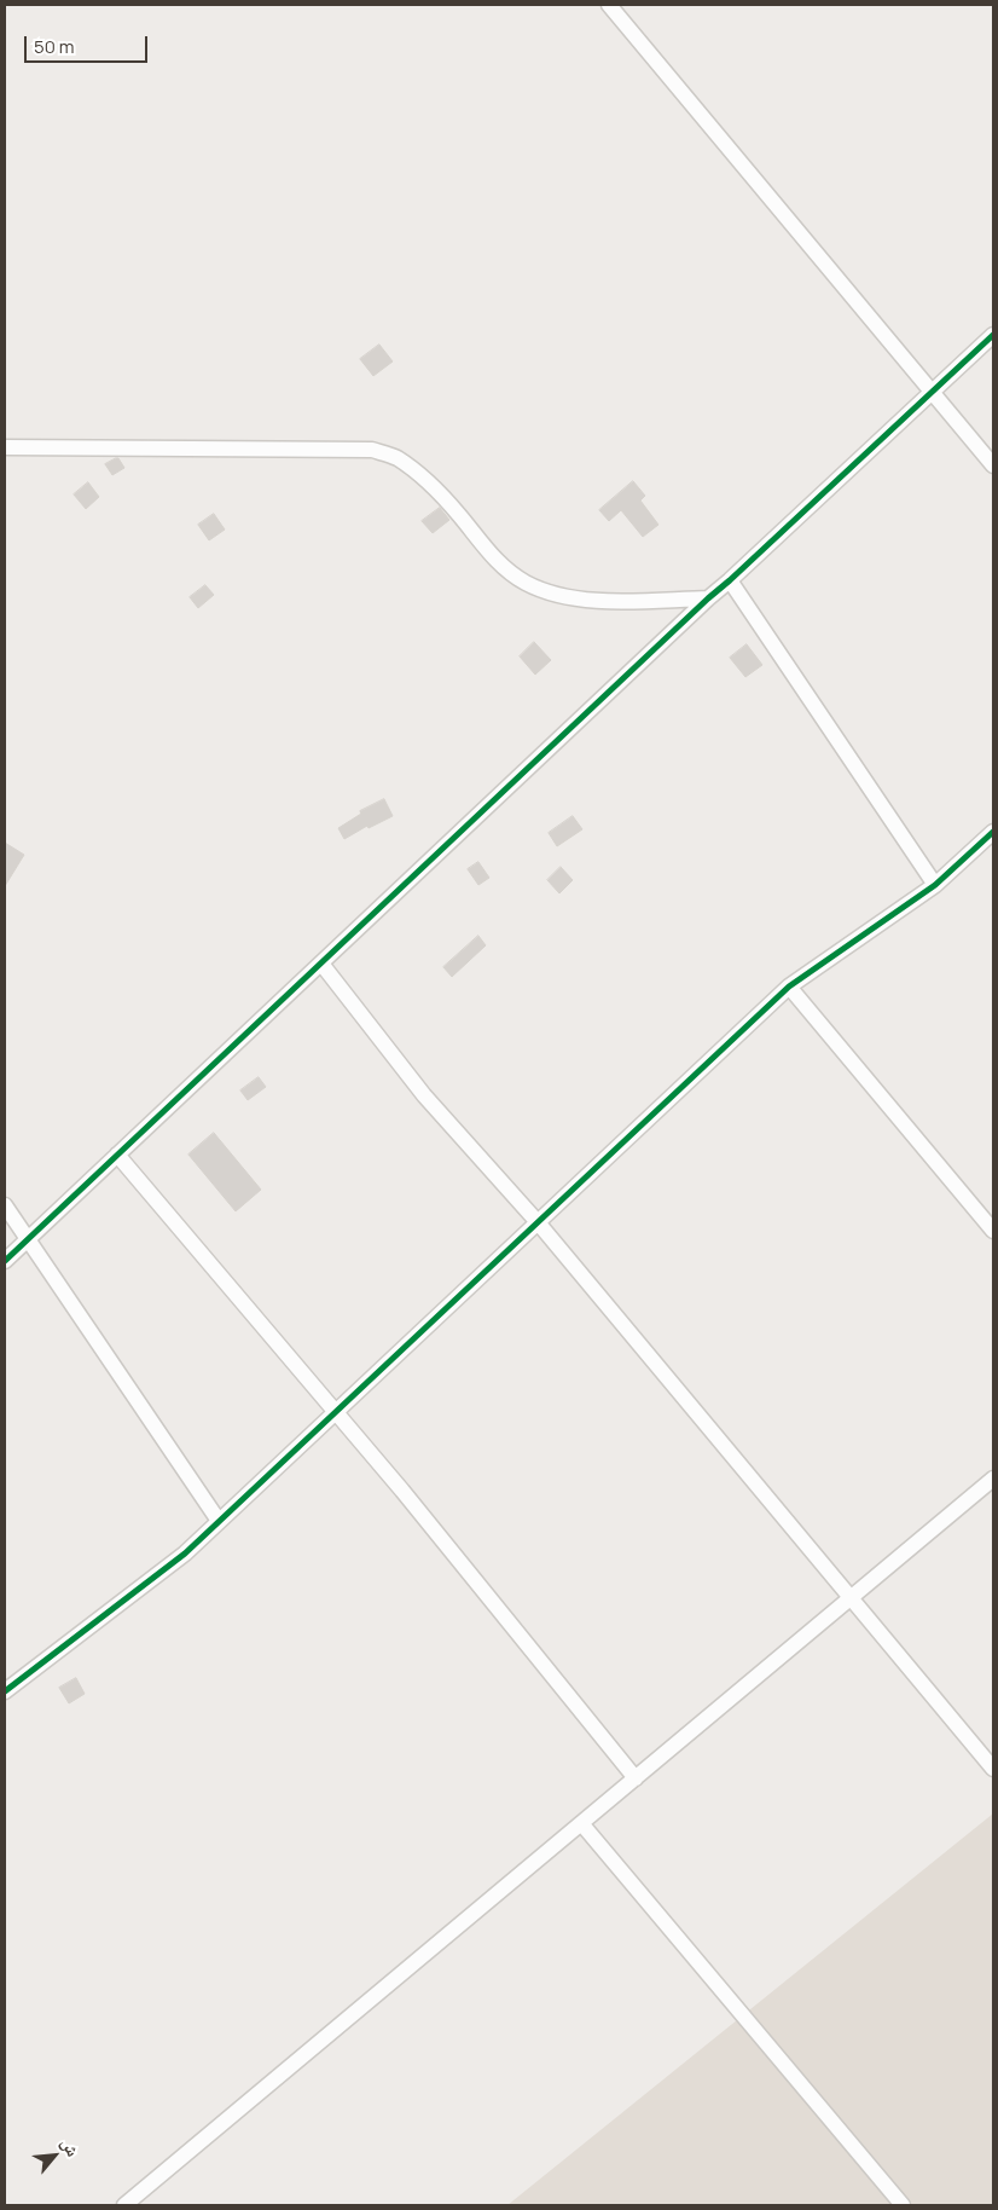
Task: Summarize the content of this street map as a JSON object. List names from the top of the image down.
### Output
{
  "scale_bar": "50 m",
  "north": "top right"
}
